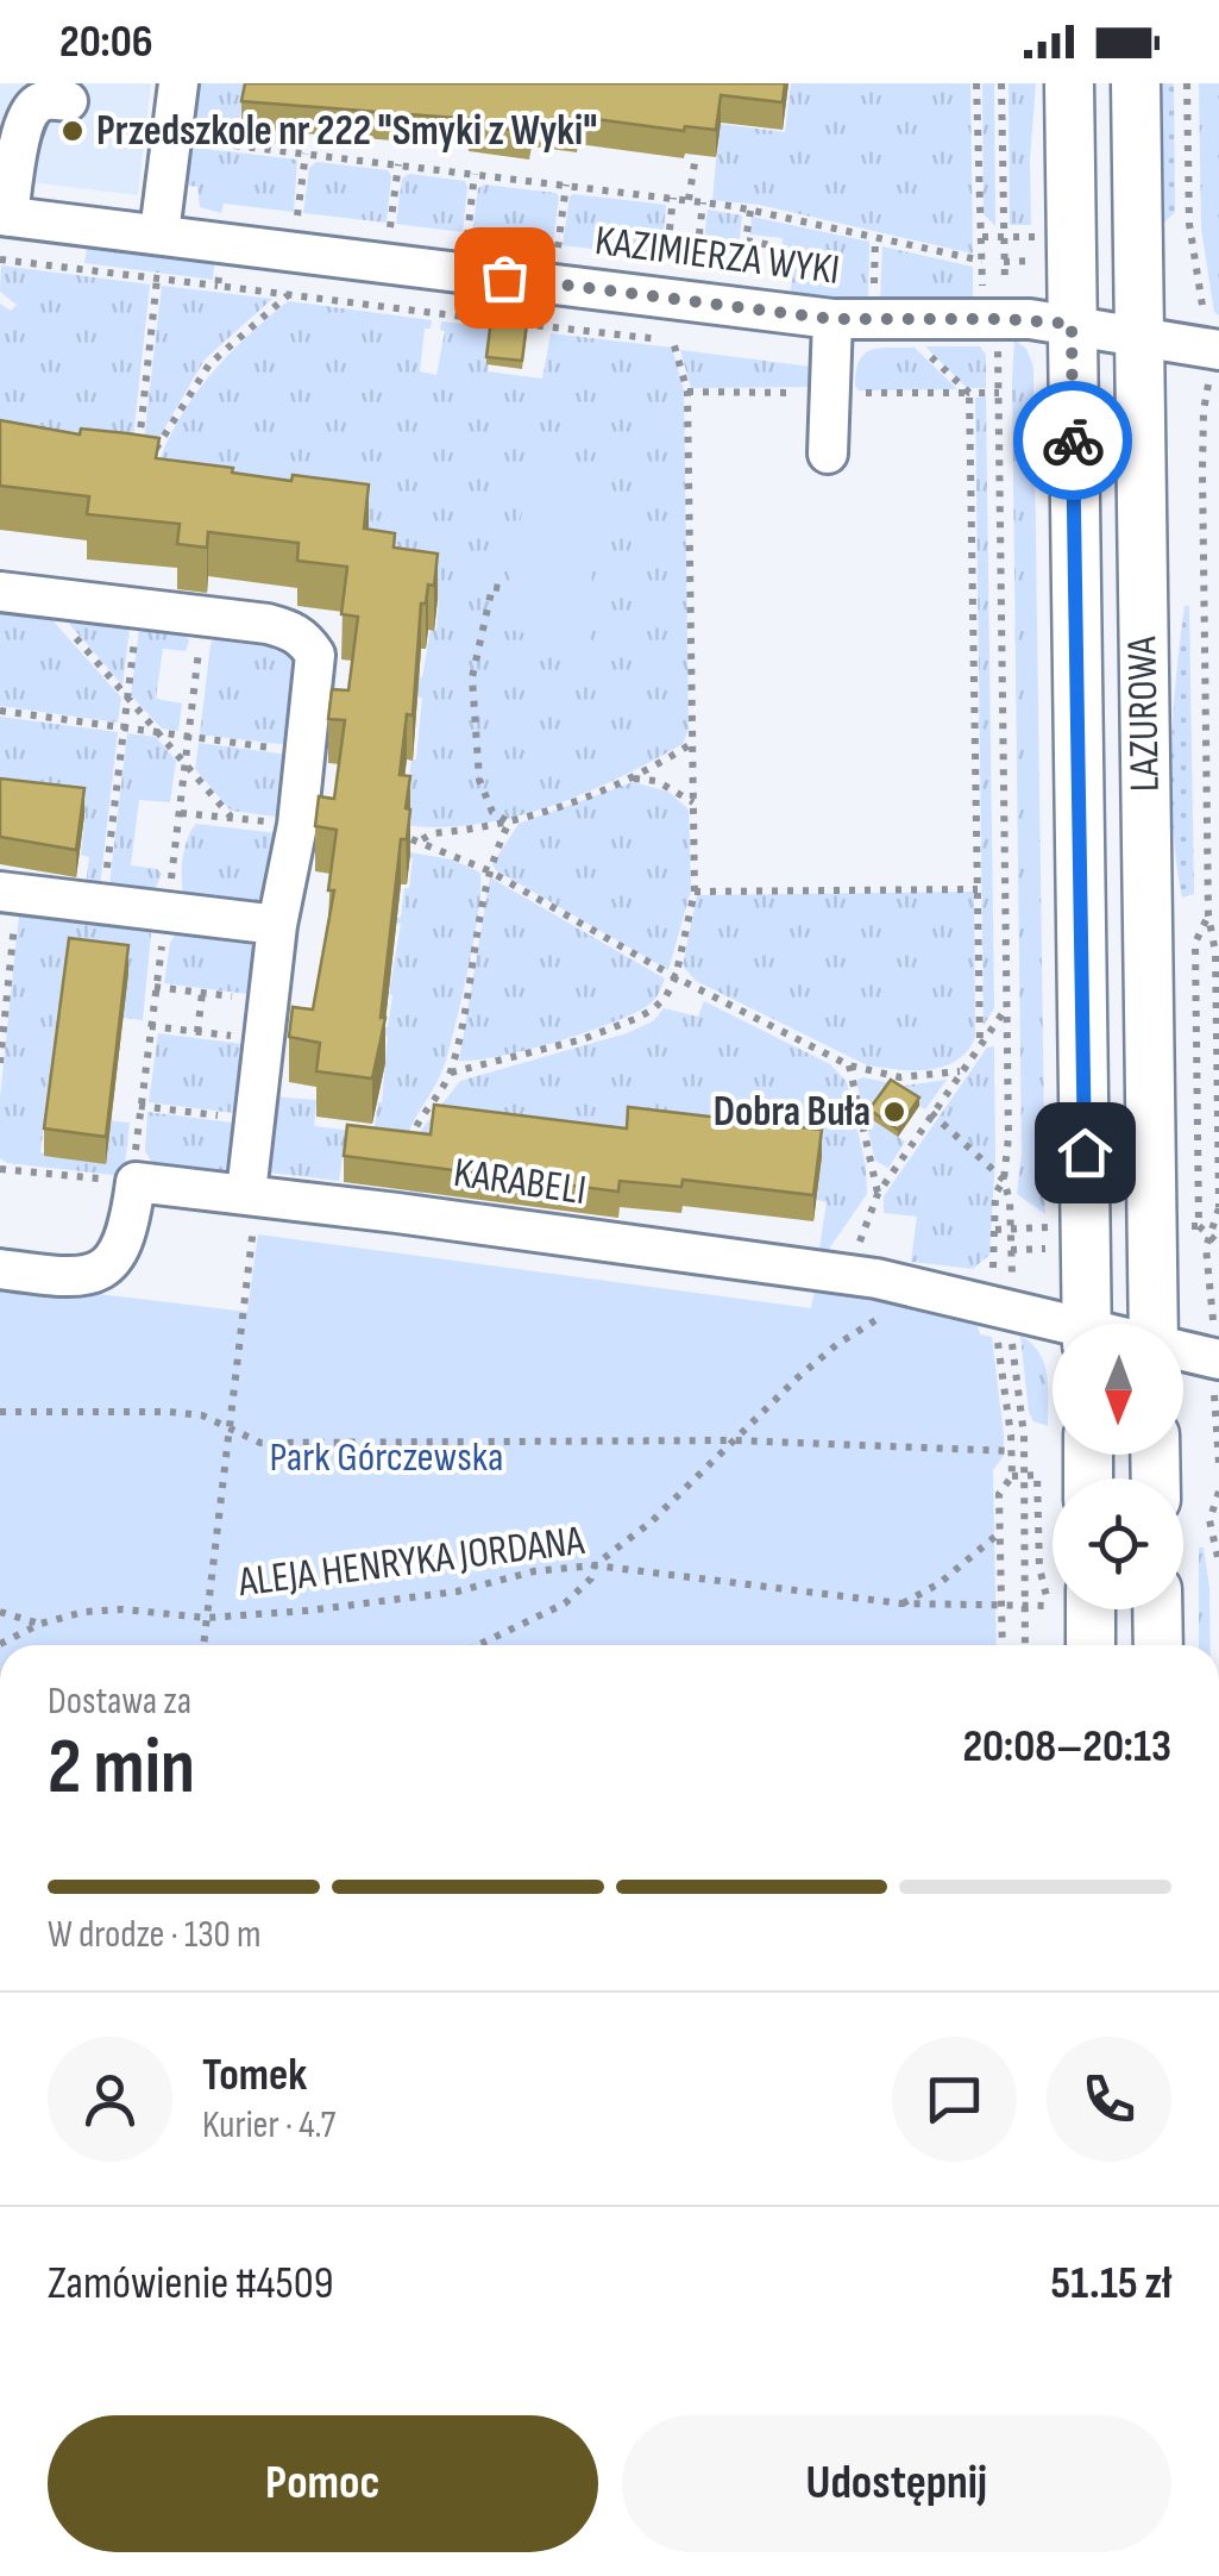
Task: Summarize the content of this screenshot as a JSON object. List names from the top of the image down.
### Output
{
  "streets": {
    "main road": ["LAZUROWA"],
    "street": ["KAZIMIERZA WYKI", "KARABELI"],
    "path": ["ALEJA HENRYKA JORDANA"]
  },
  "crossings": [
    ["KAZIMIERZA WYKI", "LAZUROWA"]
  ],
  "parks": ["Park Górczewska"],
  "places": ["Przedszkole nr 222 \"Smyki z Wyki\"", "Dobra Buła"],
  "north": "bottom",
  "page": {
    "status": "20:06",
    "heading": ["2 min", "Dostawa za", "20:08–20:13"],
    "panel": [
      "Tomek",
      "Kurier · 4.7",
      "Zamówienie #4509",
      "51.15 zł"
    ],
    "bar": "W drodze · 130 m",
    "buttons": ["Pomoc", "Udostępnij"]
  }
}
